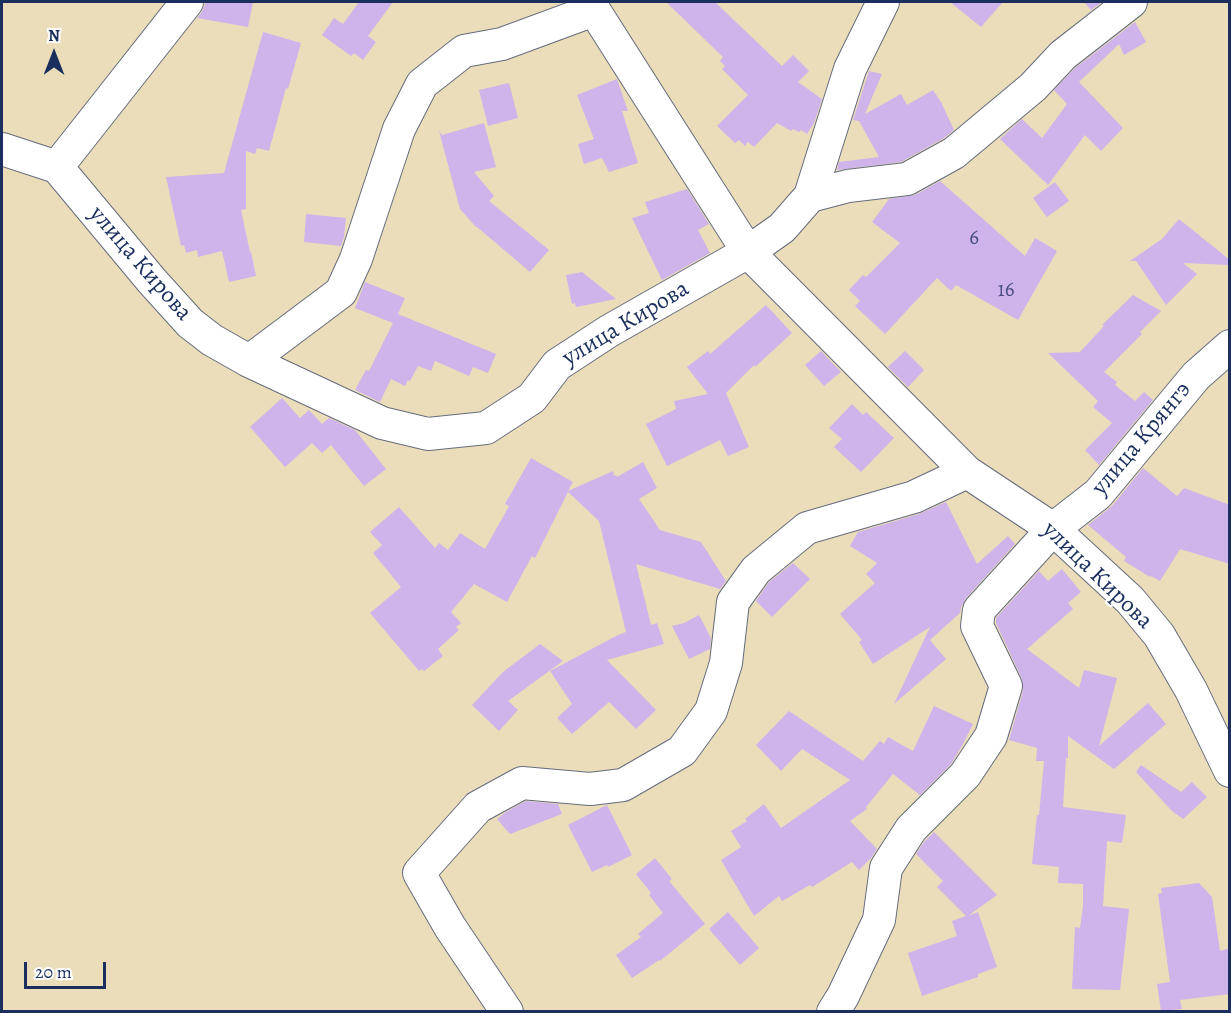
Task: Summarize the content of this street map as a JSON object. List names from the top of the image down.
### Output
{
  "streets": {
    "street": ["улица Кирова", "улица Крянгэ"]
  },
  "crossings": [
    ["улица Кирова", "улица Крянгэ"]
  ],
  "house_numbers": ["6", "16"],
  "scale_bar": "20 m",
  "north": "top"
}
